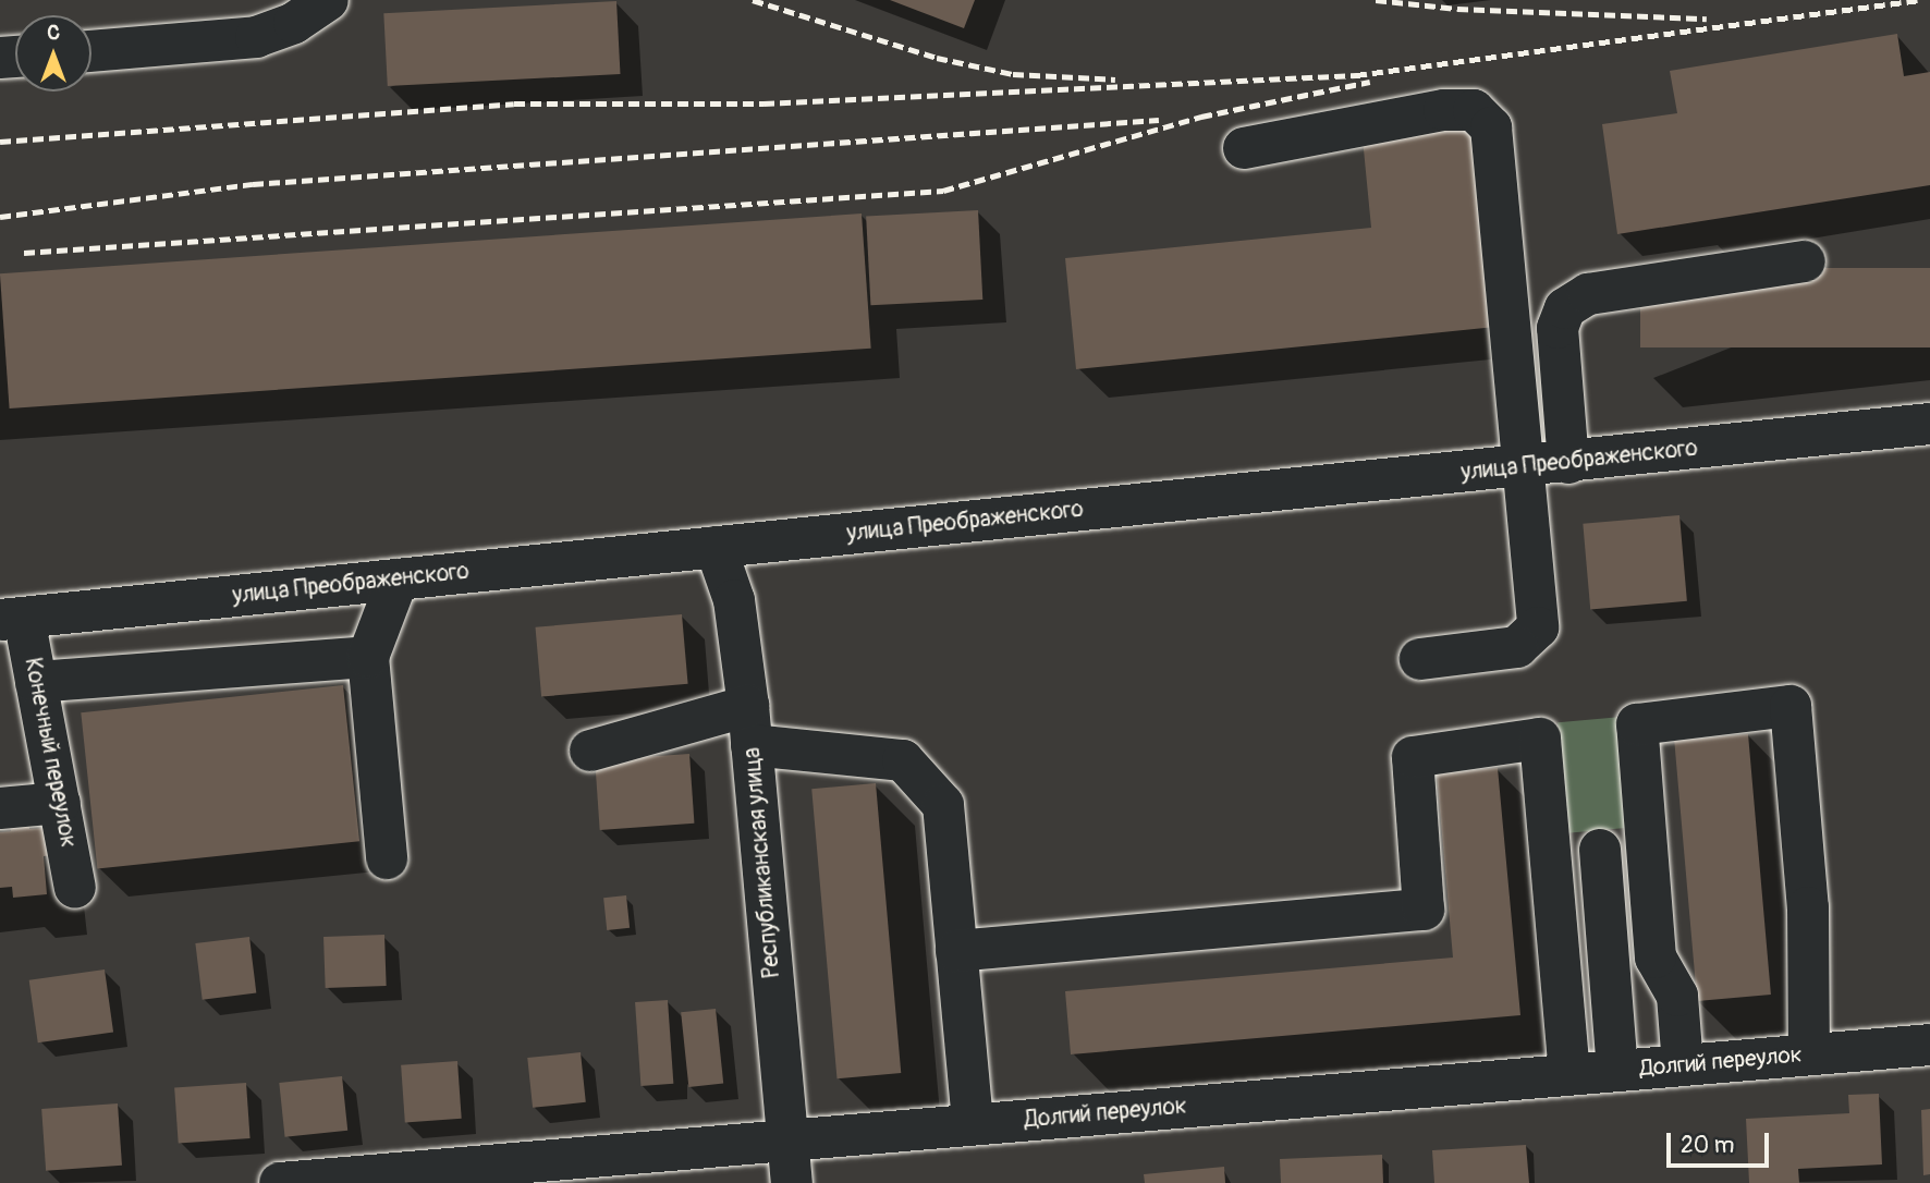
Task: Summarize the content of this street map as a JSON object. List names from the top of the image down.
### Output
{
  "streets": {
    "street": [
      "улица Преображенского",
      "Конечный переулок",
      "Республиканская улица",
      "Долгий переулок"
    ]
  },
  "crossings": [
    ["улица Преображенского", "Конечный переулок"],
    ["улица Преображенского", "Республиканская улица"],
    ["Республиканская улица", "Долгий переулок"]
  ],
  "scale_bar": "20 m",
  "north": "top"
}
